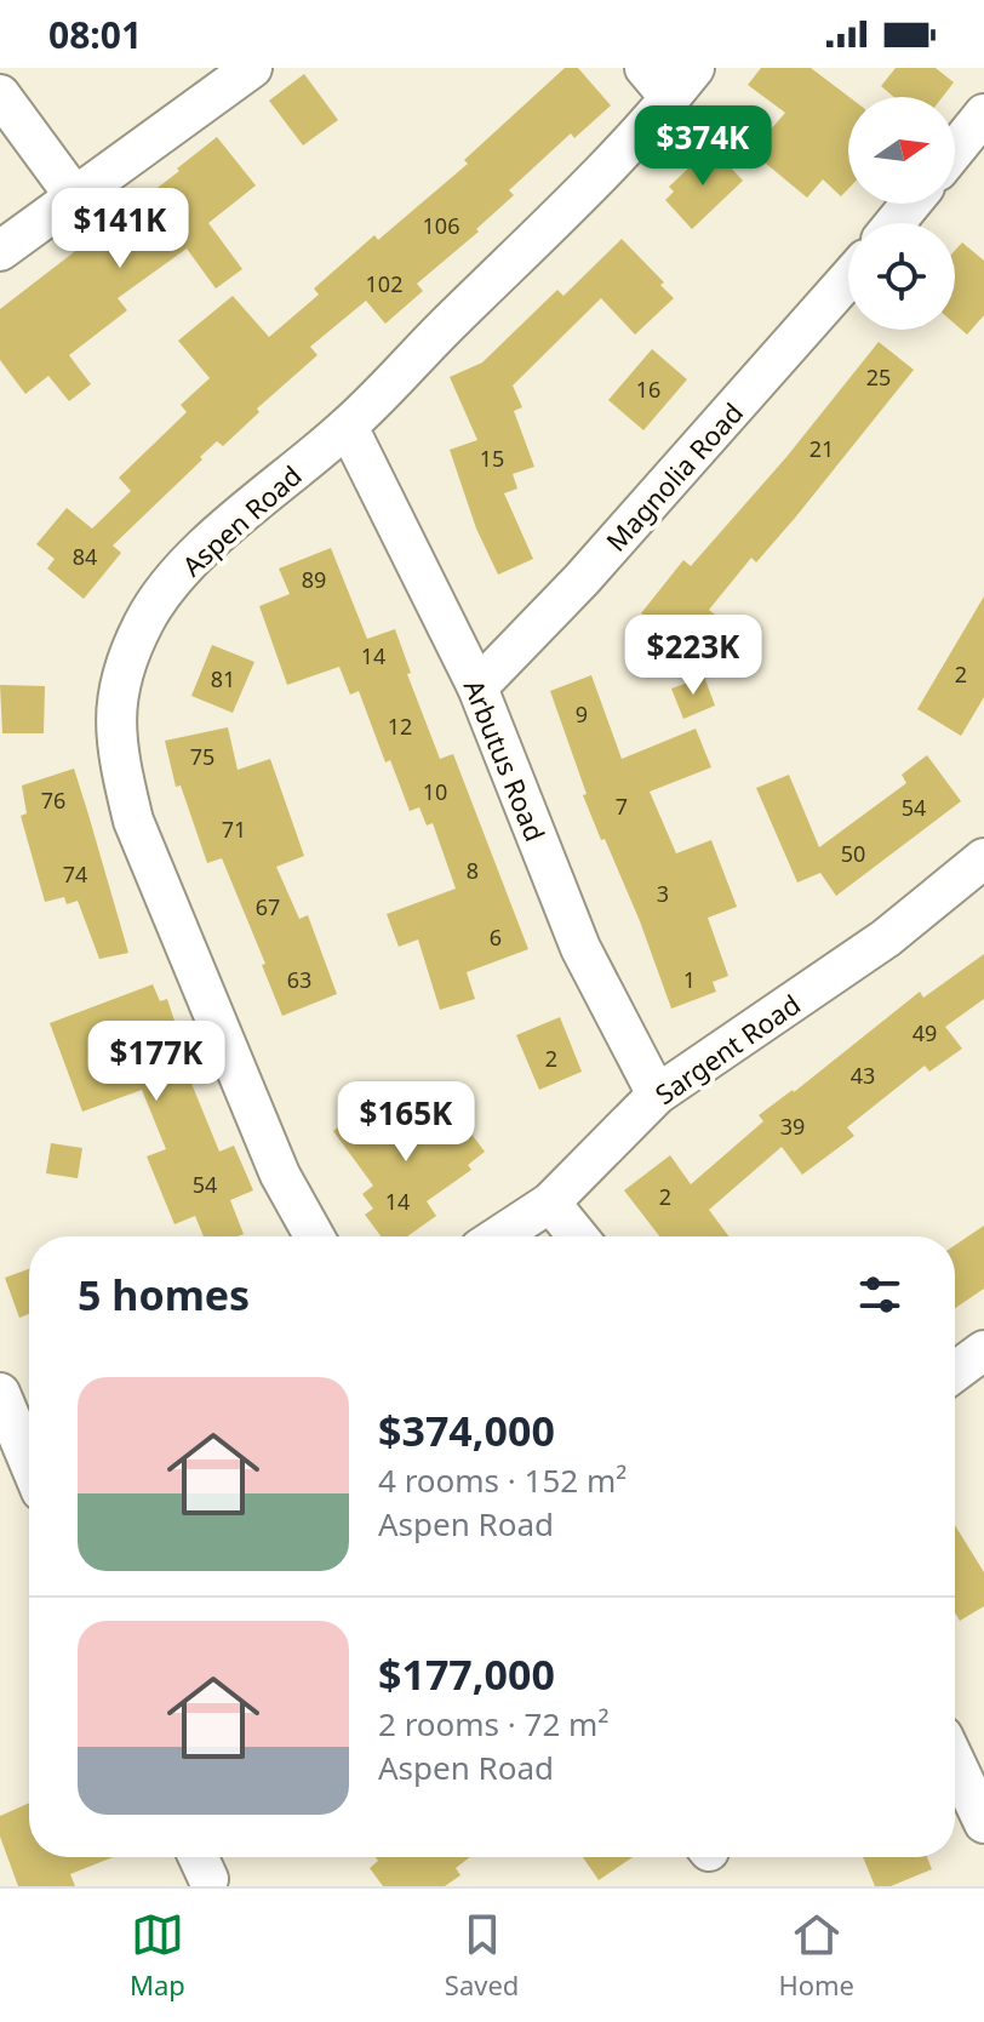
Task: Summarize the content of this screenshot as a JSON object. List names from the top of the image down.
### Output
{
  "streets": {
    "street": [
      "Magnolia Road",
      "Aspen Road",
      "Arbutus Road",
      "Sargent Road"
    ]
  },
  "crossings": [
    ["Magnolia Road", "Arbutus Road"],
    ["Aspen Road", "Arbutus Road"],
    ["Arbutus Road", "Sargent Road"]
  ],
  "house_numbers": [
    "106",
    "102",
    "25",
    "16",
    "21",
    "15",
    "84",
    "89",
    "14",
    "2",
    "81",
    "9",
    "12",
    "75",
    "10",
    "76",
    "7",
    "54",
    "71",
    "50",
    "8",
    "74",
    "3",
    "67",
    "6",
    "63",
    "1",
    "49",
    "2",
    "43",
    "39",
    "54",
    "2",
    "14"
  ],
  "north": "right",
  "page": {
    "status": "08:01",
    "price": [
      "$374K",
      "$141K",
      "$223K",
      "$177K",
      "$165K"
    ],
    "heading": "5 homes",
    "list": [
      {
        "name": "$374,000",
        "note": "4 rooms · 152 m² · Aspen Road"
      },
      {
        "name": "$177,000",
        "note": "2 rooms · 72 m² · Aspen Road"
      }
    ],
    "tabs": ["Map", "Saved", "Home"]
  }
}
